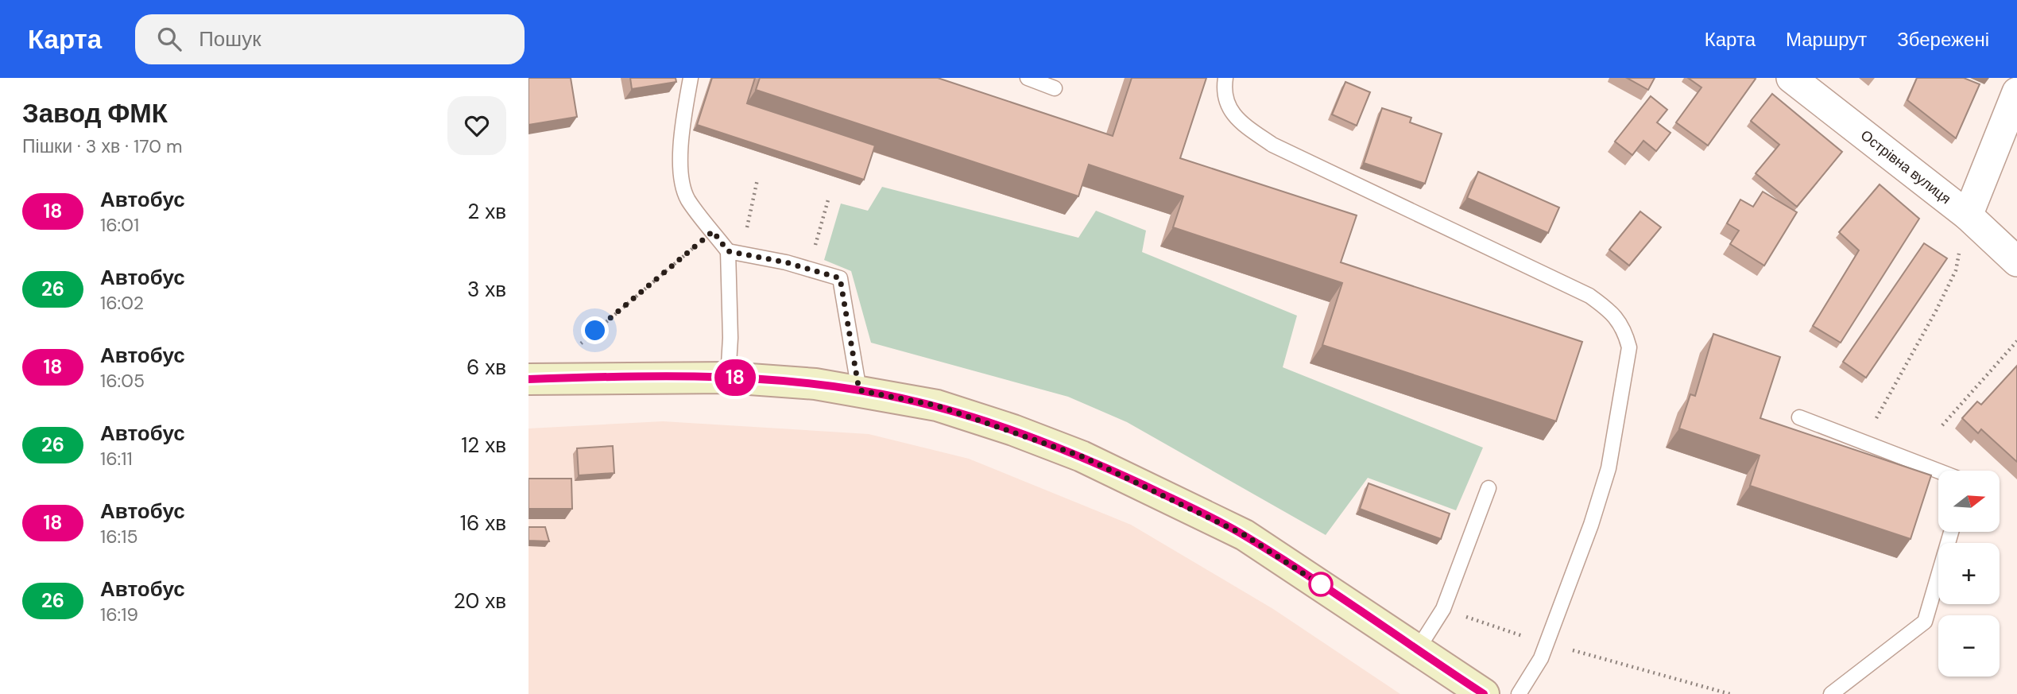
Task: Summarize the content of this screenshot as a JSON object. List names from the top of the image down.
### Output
{
  "streets": {
    "street": ["Острівна вулиця"]
  },
  "lines": ["bus line 18"],
  "north": "right",
  "page": {
    "header": "Карта",
    "search": "Пошук",
    "nav": ["Карта", "Маршрут", "Збережені"],
    "heading": ["Завод ФМК", "Пішки · 3 хв · 170 m"],
    "on_map": "18",
    "list": [
      {
        "mark": "18",
        "name": "Автобус",
        "note": "16:01",
        "value": "2 хв"
      },
      {
        "mark": "26",
        "name": "Автобус",
        "note": "16:02",
        "value": "3 хв"
      },
      {
        "mark": "18",
        "name": "Автобус",
        "note": "16:05",
        "value": "6 хв"
      },
      {
        "mark": "26",
        "name": "Автобус",
        "note": "16:11",
        "value": "12 хв"
      },
      {
        "mark": "18",
        "name": "Автобус",
        "note": "16:15",
        "value": "16 хв"
      },
      {
        "mark": "26",
        "name": "Автобус",
        "note": "16:19",
        "value": "20 хв"
      }
    ],
    "map_buttons": ["+", "−"]
  }
}
